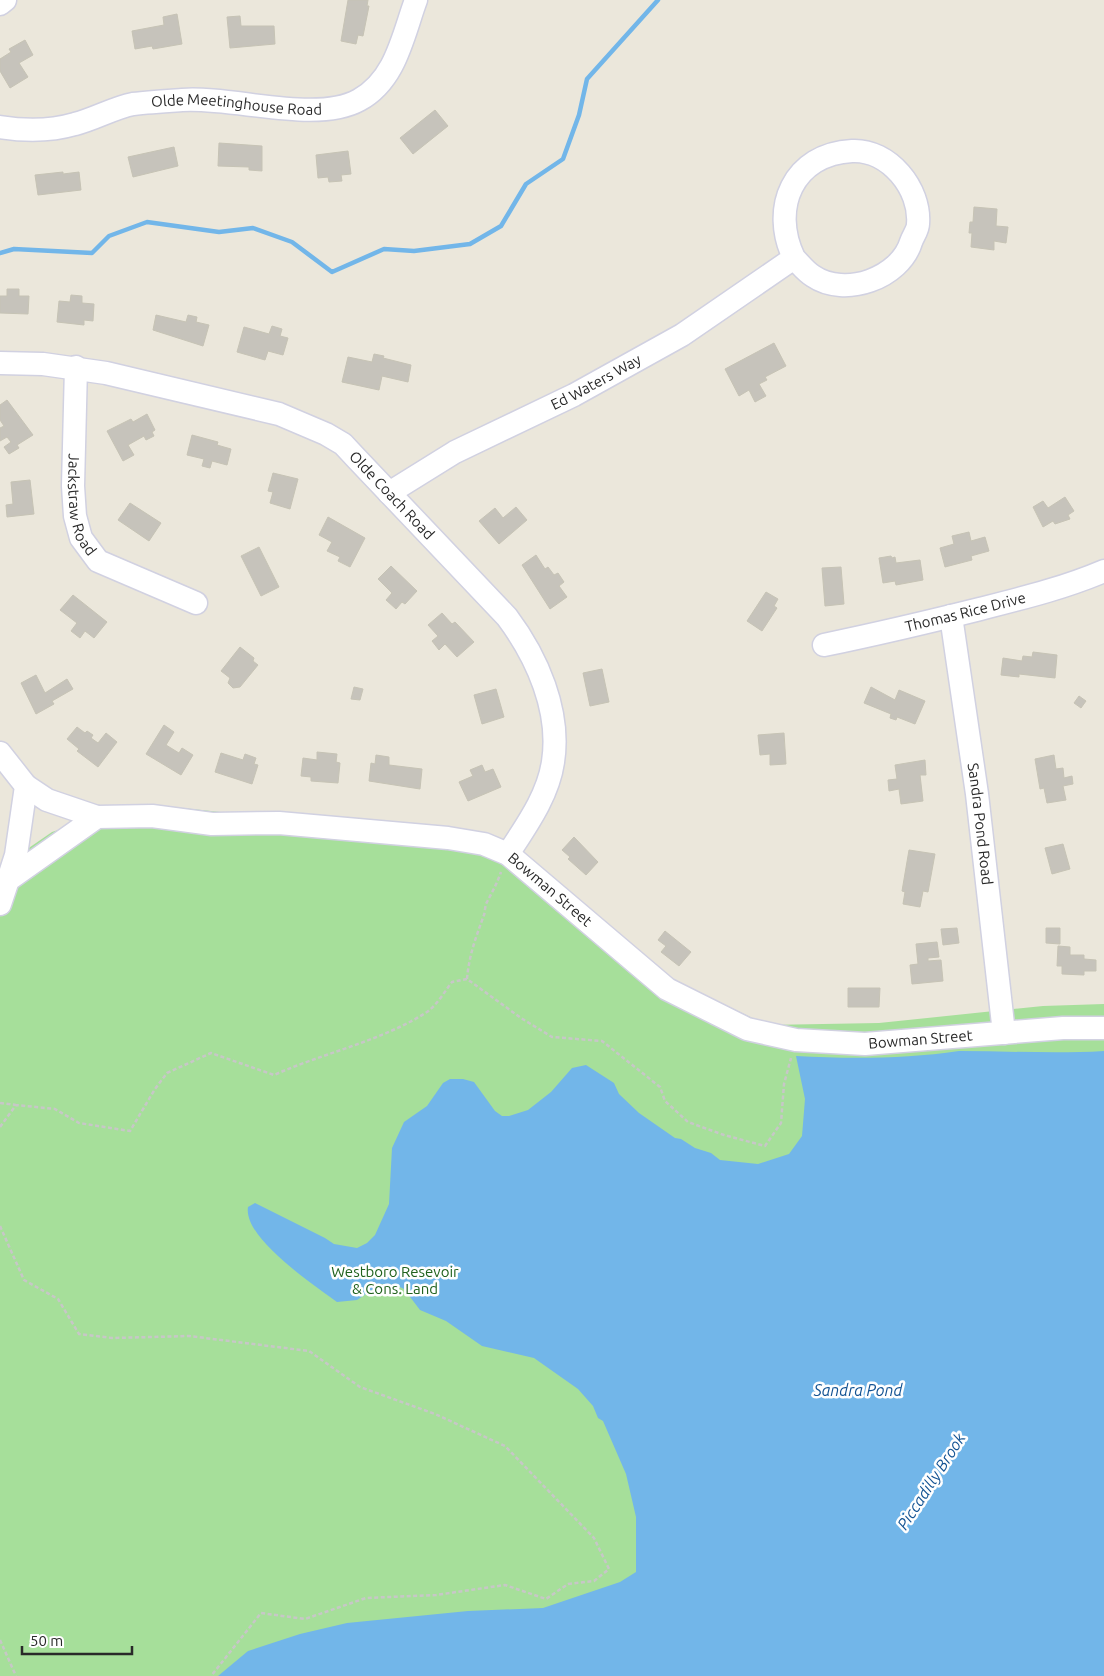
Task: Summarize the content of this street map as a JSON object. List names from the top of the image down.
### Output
{
  "streets": {
    "street": [
      "Olde Meetinghouse Road",
      "Ed Waters Way",
      "Olde Coach Road",
      "Jackstraw Road",
      "Thomas Rice Drive",
      "Sandra Pond Road",
      "Bowman Street"
    ]
  },
  "crossings": [
    ["Ed Waters Way", "Olde Coach Road"],
    ["Olde Coach Road", "Jackstraw Road"],
    ["Olde Coach Road", "Bowman Street"],
    ["Thomas Rice Drive", "Sandra Pond Road"],
    ["Sandra Pond Road", "Bowman Street"]
  ],
  "water": ["Sandra Pond", "Piccadilly Brook"],
  "parks": ["Westboro Resevoir & Cons. Land"],
  "scale_bar": "50 m"
}
